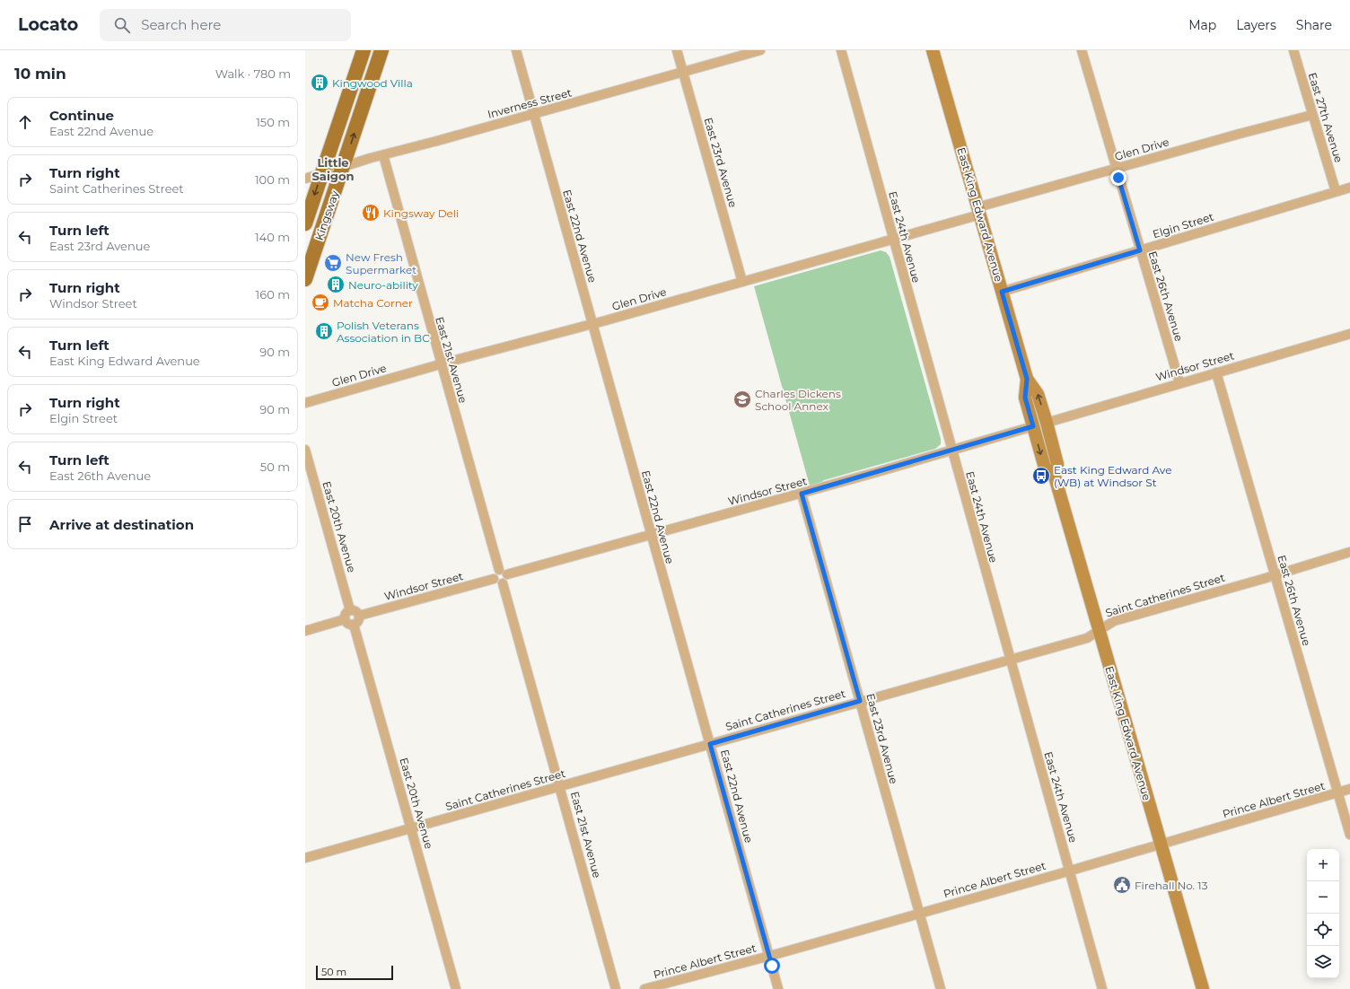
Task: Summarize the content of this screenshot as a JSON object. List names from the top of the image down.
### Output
{
  "streets": {
    "main road": ["East King Edward Avenue", "Kingsway"],
    "street": [
      "Inverness Street",
      "East 27th Avenue",
      "Glen Drive",
      "East 23rd Avenue",
      "Elgin Street",
      "East 22nd Avenue",
      "East 24th Avenue",
      "East 26th Avenue",
      "East 21st Avenue",
      "Windsor Street",
      "East 20th Avenue",
      "Saint Catherines Street",
      "Prince Albert Street"
    ]
  },
  "crossings": [
    ["Inverness Street", "East 23rd Avenue"],
    ["Inverness Street", "Kingsway"],
    ["Inverness Street", "East 22nd Avenue"],
    ["Inverness Street", "East 21st Avenue"],
    ["East 27th Avenue", "Glen Drive"],
    ["East 27th Avenue", "Elgin Street"],
    ["Glen Drive", "East 23rd Avenue"],
    ["Glen Drive", "East King Edward Avenue"],
    ["Glen Drive", "East 22nd Avenue"],
    ["Glen Drive", "East 24th Avenue"],
    ["Glen Drive", "East 26th Avenue"],
    ["Glen Drive", "East 21st Avenue"],
    ["East 23rd Avenue", "Windsor Street"],
    ["East 23rd Avenue", "Saint Catherines Street"],
    ["East 23rd Avenue", "Prince Albert Street"],
    ["East King Edward Avenue", "Elgin Street"],
    ["East King Edward Avenue", "Windsor Street"],
    ["East King Edward Avenue", "Saint Catherines Street"],
    ["East King Edward Avenue", "Prince Albert Street"],
    ["Elgin Street", "East 26th Avenue"],
    ["East 22nd Avenue", "Windsor Street"],
    ["East 22nd Avenue", "Saint Catherines Street"],
    ["East 22nd Avenue", "Prince Albert Street"],
    ["East 24th Avenue", "Windsor Street"],
    ["East 24th Avenue", "Saint Catherines Street"],
    ["East 24th Avenue", "Prince Albert Street"],
    ["East 26th Avenue", "Windsor Street"],
    ["East 26th Avenue", "Saint Catherines Street"],
    ["East 26th Avenue", "Prince Albert Street"],
    ["East 21st Avenue", "Windsor Street"],
    ["East 21st Avenue", "Saint Catherines Street"],
    ["Windsor Street", "East 20th Avenue"],
    ["East 20th Avenue", "Saint Catherines Street"]
  ],
  "districts": ["Little Saigon"],
  "places": {
    "building": ["Kingwood Villa", "Neuro-ability", "Polish Veterans Association in BC"],
    "restaurant": ["Kingsway Deli"],
    "supermarket": ["New Fresh Supermarket"],
    "cafe": ["Matcha Corner"],
    "school or university": ["Charles Dickens School Annex"],
    "bus stop": ["East King Edward Ave (WB) at Windsor St"],
    "public building": ["Firehall No. 13"]
  },
  "scale_bar": "50 m",
  "page": {
    "header": "Locato",
    "search": "Search here",
    "nav": ["Map", "Layers", "Share"],
    "heading": ["10 min", "Walk · 780 m"],
    "list": [
      ["Continue", "East 22nd Avenue", "150 m"],
      ["Turn right", "Saint Catherines Street", "100 m"],
      ["Turn left", "East 23rd Avenue", "140 m"],
      ["Turn right", "Windsor Street", "160 m"],
      ["Turn left", "East King Edward Avenue", "90 m"],
      ["Turn right", "Elgin Street", "90 m"],
      ["Turn left", "East 26th Avenue", "50 m"],
      "Arrive at destination"
    ],
    "map_buttons": ["+", "−"],
    "scale": "50 m"
  }
}
